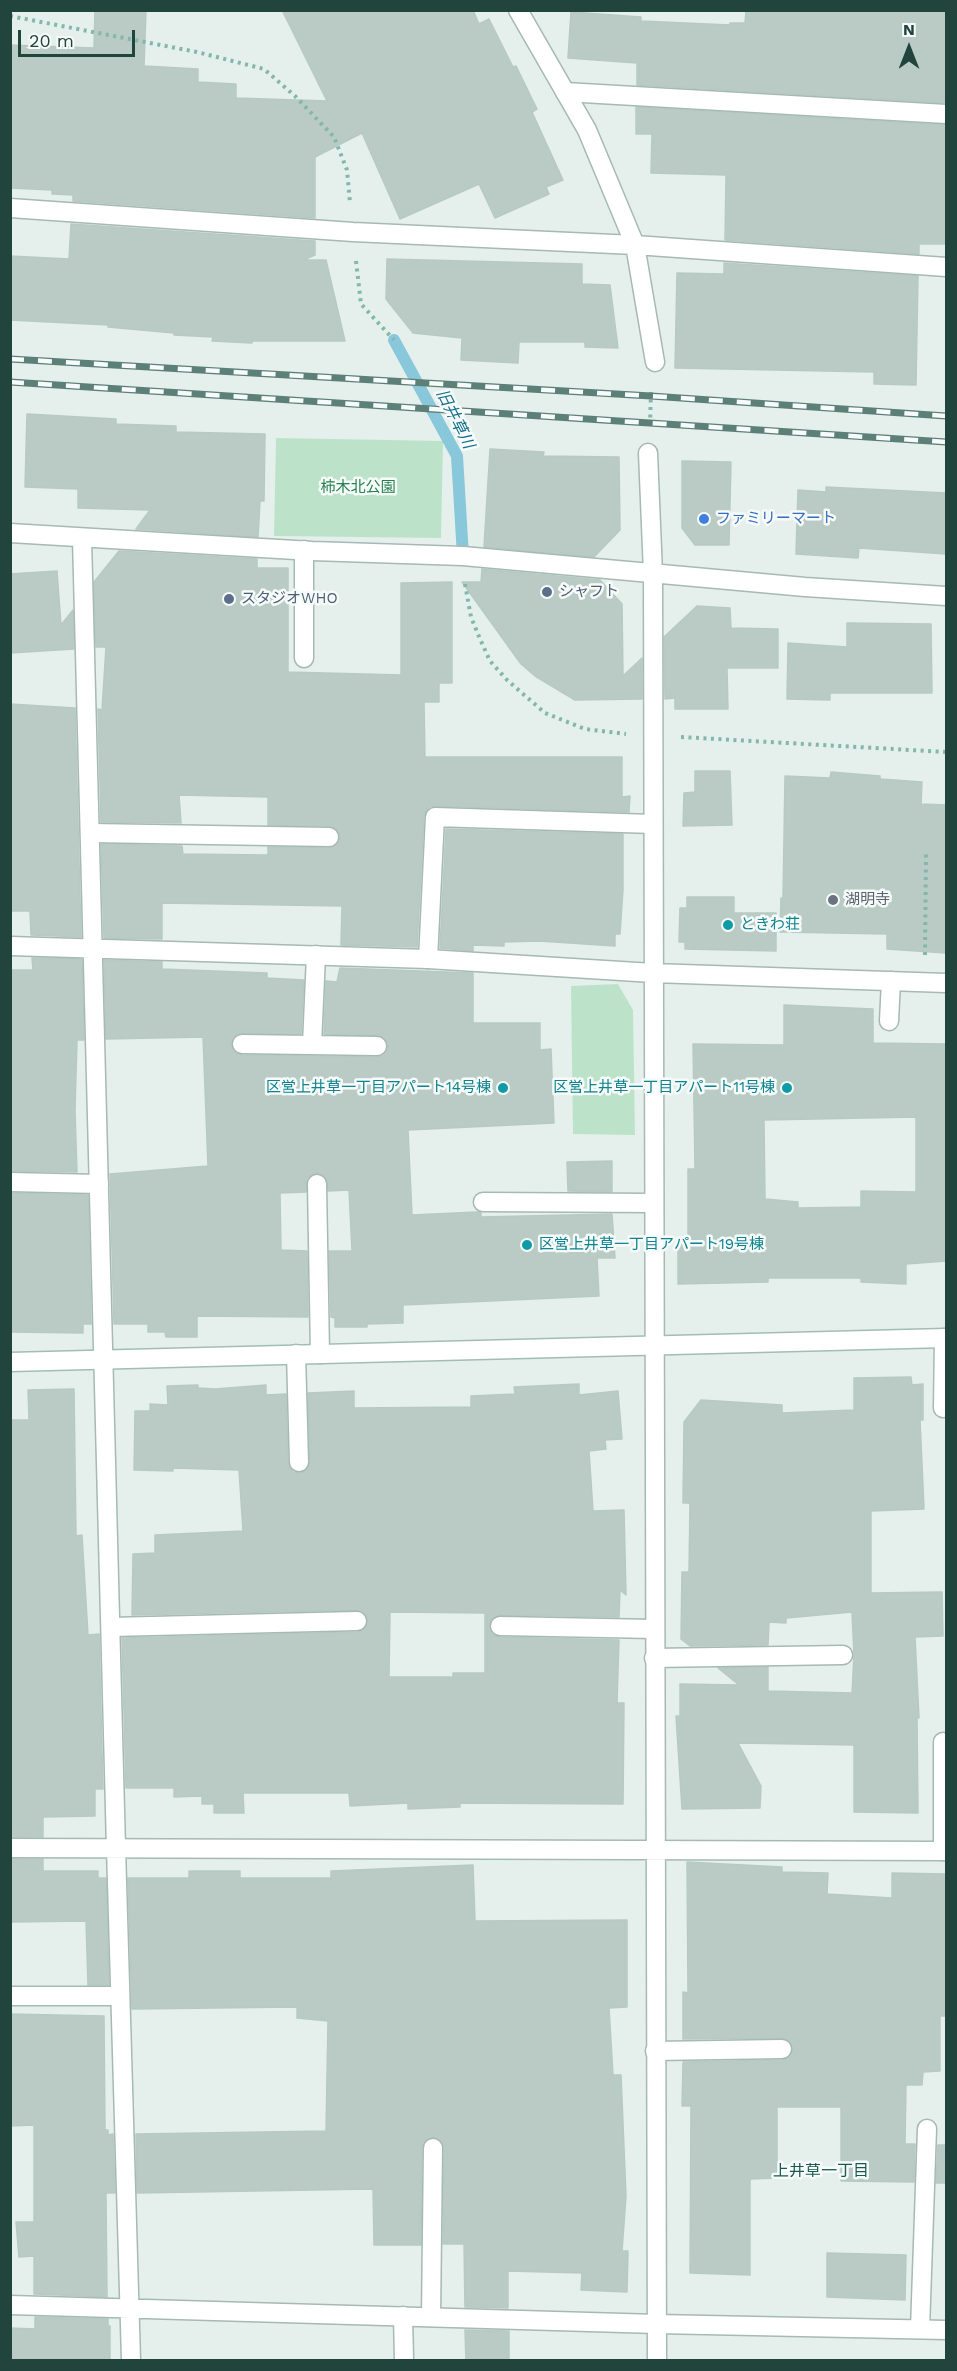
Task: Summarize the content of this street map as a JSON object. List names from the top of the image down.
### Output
{
  "districts": ["上井草一丁目"],
  "water": ["旧井草川"],
  "parks": ["柿木北公園"],
  "places": [
    "ファミリーマート",
    "シャフト",
    "スタジオWHO",
    "湖明寺",
    "ときわ荘",
    "区営上井草一丁目アパート14号棟",
    "区営上井草一丁目アパート11号棟",
    "区営上井草一丁目アパート19号棟"
  ],
  "scale_bar": "20 m",
  "north": "top"
}
